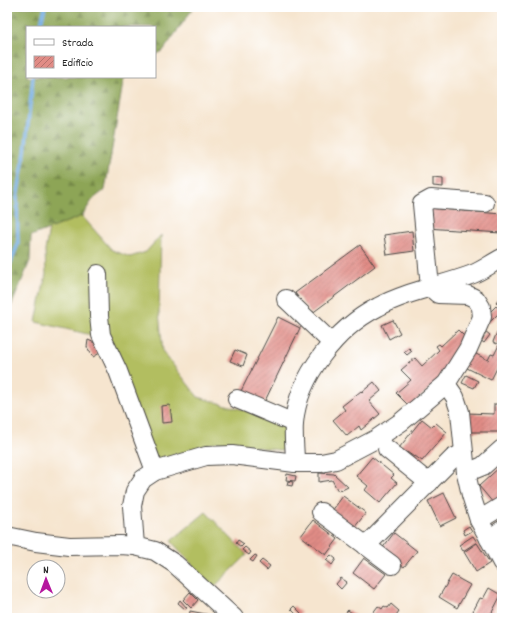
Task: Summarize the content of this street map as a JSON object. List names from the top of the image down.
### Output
{
  "legend": ["Strada", "Edificio"],
  "north": "top"
}
